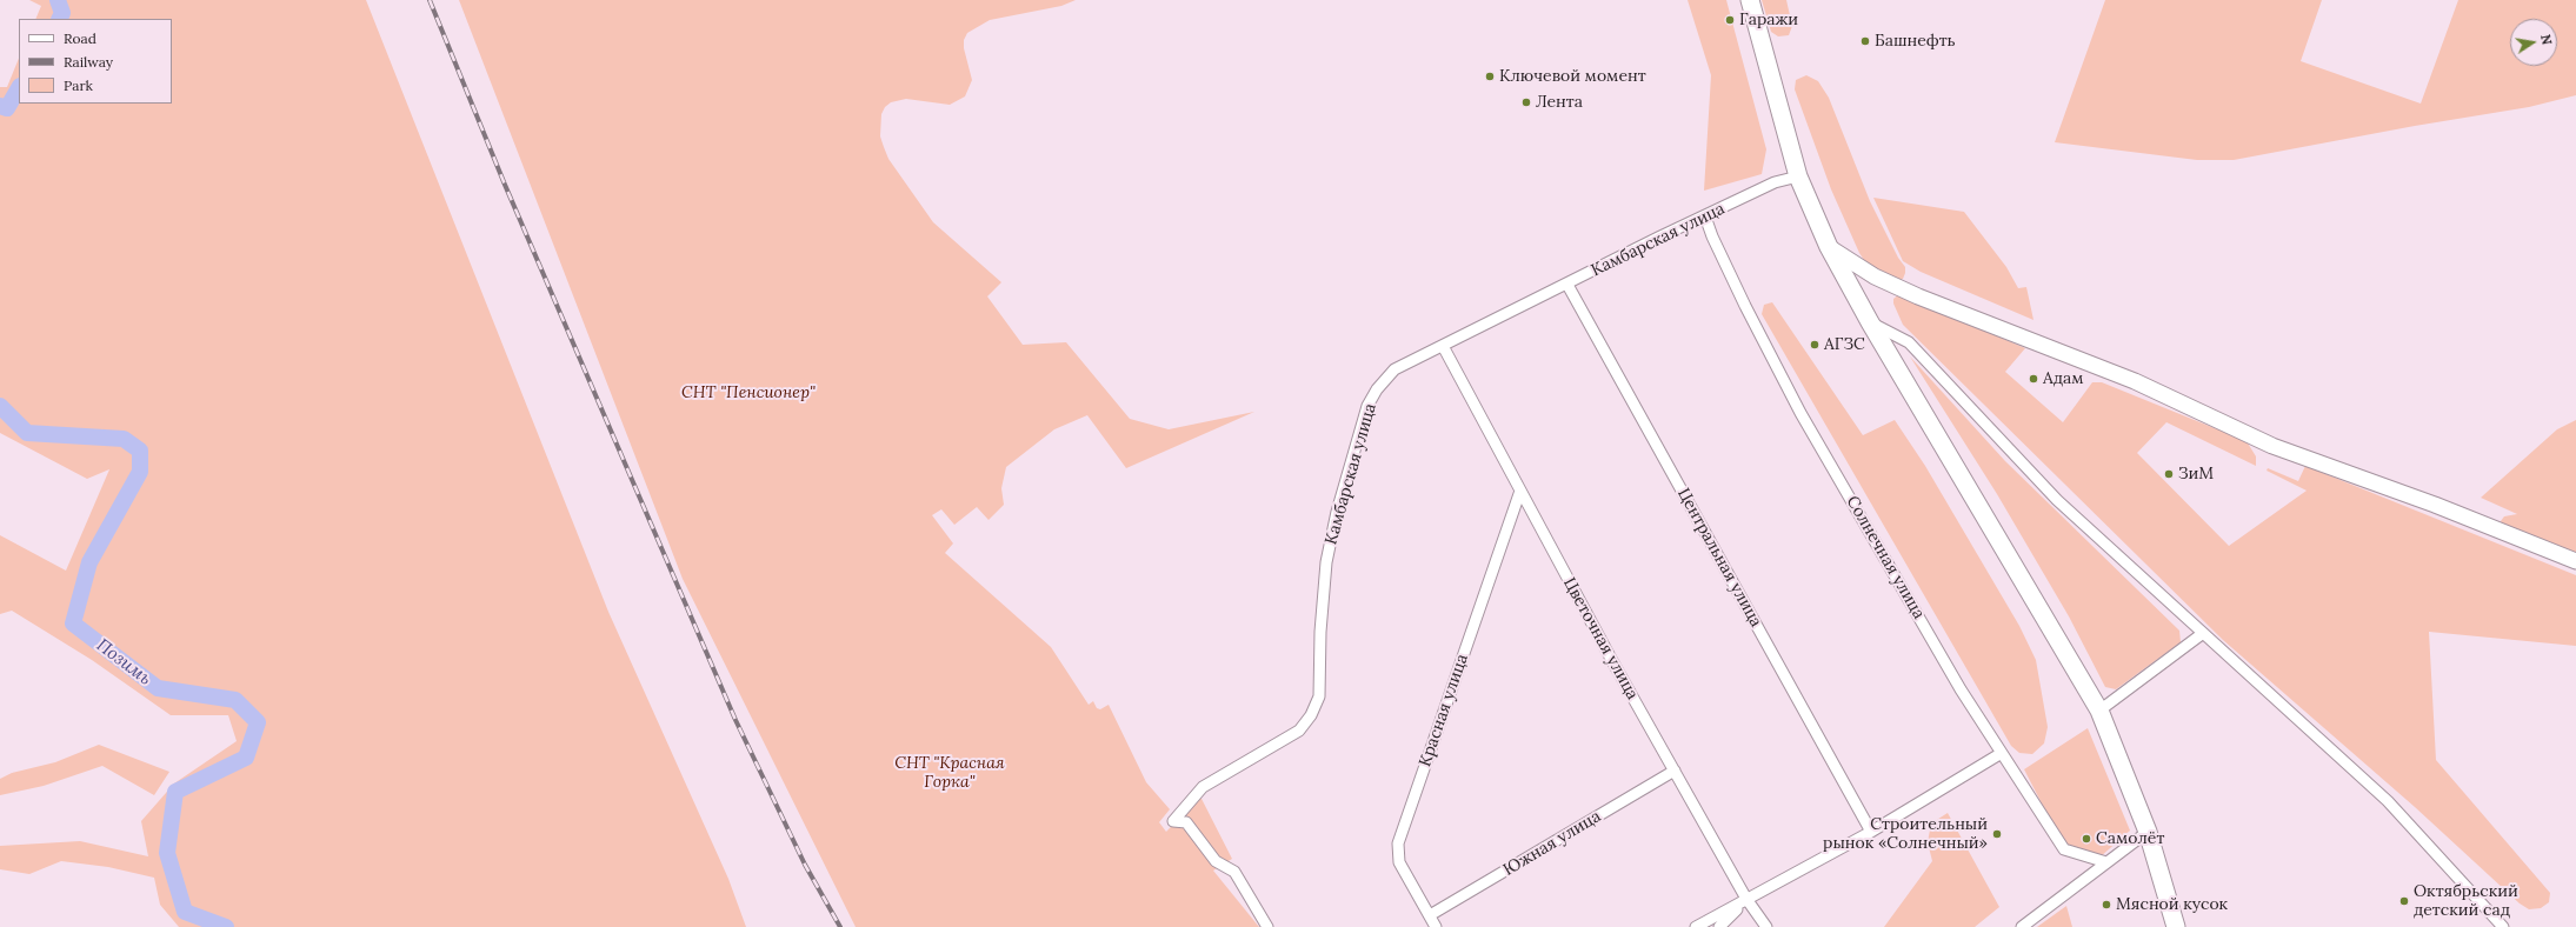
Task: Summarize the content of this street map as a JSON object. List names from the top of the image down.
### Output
{
  "streets": {
    "street": [
      "Камбарская улица",
      "Центральная улица",
      "Солнечная улица",
      "Цветочная улица",
      "Красная улица",
      "Южная улица"
    ]
  },
  "crossings": [
    ["Камбарская улица", "Центральная улица"],
    ["Камбарская улица", "Солнечная улица"],
    ["Камбарская улица", "Цветочная улица"],
    ["Цветочная улица", "Красная улица"],
    ["Цветочная улица", "Южная улица"],
    ["Красная улица", "Южная улица"]
  ],
  "water": ["Позимь"],
  "parks": ["СНТ \"Пенсионер\"", "СНТ \"Красная Горка\""],
  "places": [
    "Гаражи",
    "Башнефть",
    "Ключевой момент",
    "Лента",
    "АГЗС",
    "Адам",
    "ЗиМ",
    "Строительный рынок «Солнечный»",
    "Самолёт",
    "Октябрьский детский сад",
    "Мясной кусок"
  ],
  "legend": ["Road", "Railway", "Park"],
  "north": "right"
}
